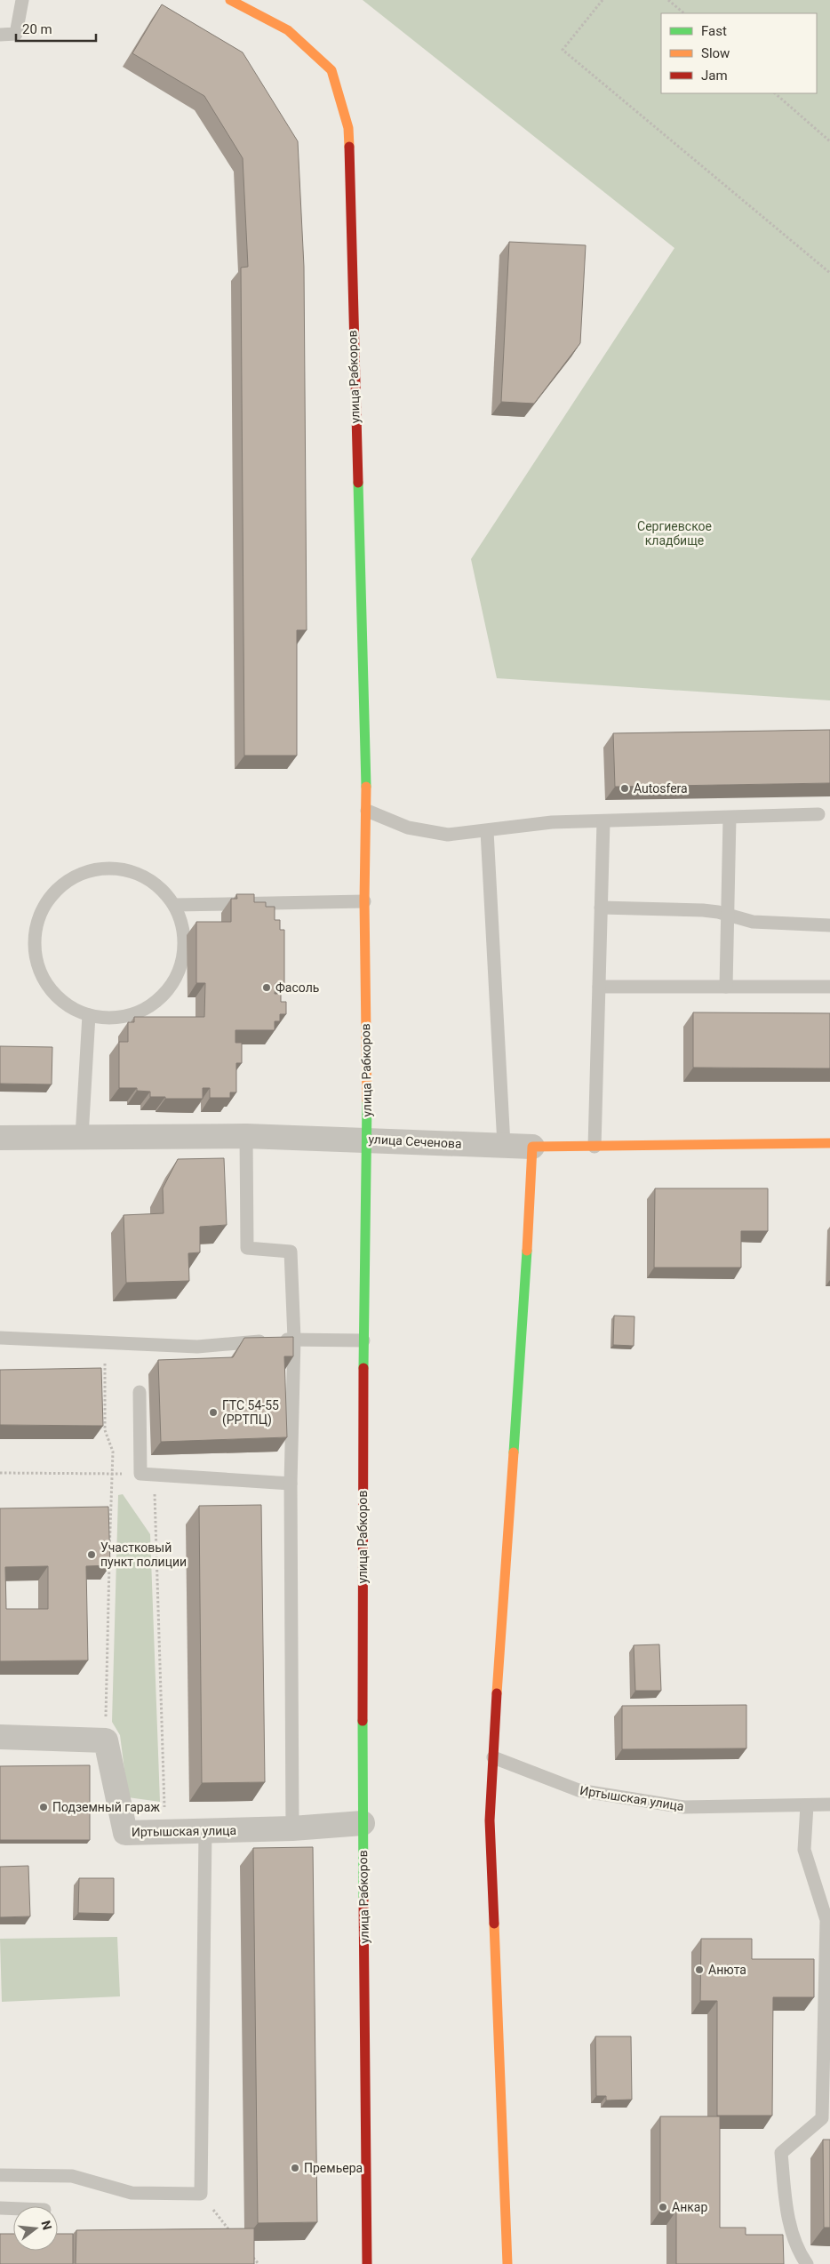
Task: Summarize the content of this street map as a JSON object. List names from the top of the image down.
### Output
{
  "streets": {
    "street": ["улица Рабкоров", "улица Сеченова", "Иртышская улица"]
  },
  "crossings": [
    ["улица Рабкоров", "улица Сеченова"],
    ["улица Рабкоров", "Иртышская улица"]
  ],
  "parks": ["Сергиевское кладбище"],
  "places": [
    "Autosfera",
    "Фасоль",
    "ГТС 54-55 (РРТПЦ)",
    "Участковый пункт полиции",
    "Подземный гараж",
    "Анюта",
    "Премьера",
    "Анкар"
  ],
  "legend": ["Fast", "Slow", "Jam"],
  "scale_bar": "20 m",
  "north": "right"
}
